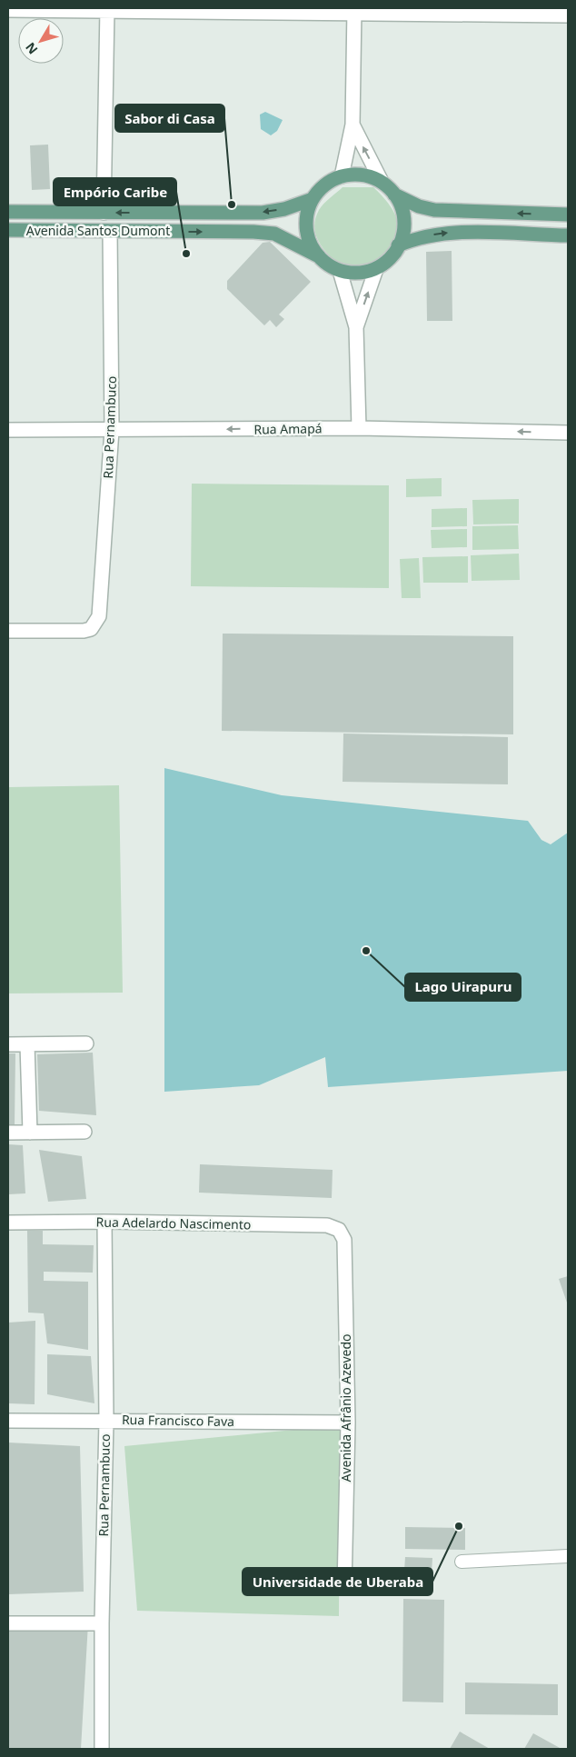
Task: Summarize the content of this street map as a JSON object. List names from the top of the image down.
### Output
{
  "streets": {
    "main road": ["Avenida Santos Dumont"],
    "street": [
      "Rua Pernambuco",
      "Rua Amapá",
      "Rua Adelardo Nascimento",
      "Avenida Afrânio Azevedo",
      "Rua Francisco Fava"
    ]
  },
  "crossings": [
    ["Avenida Santos Dumont", "Rua Pernambuco"],
    ["Rua Pernambuco", "Rua Amapá"],
    ["Rua Pernambuco", "Rua Adelardo Nascimento"],
    ["Rua Pernambuco", "Rua Francisco Fava"],
    ["Rua Adelardo Nascimento", "Avenida Afrânio Azevedo"],
    ["Avenida Afrânio Azevedo", "Rua Francisco Fava"]
  ],
  "one_way": ["Rua Amapá"],
  "places": [
    "Sabor di Casa",
    "Empório Caribe",
    "Lago Uirapuru",
    "Universidade de Uberaba"
  ],
  "north": "bottom left"
}
